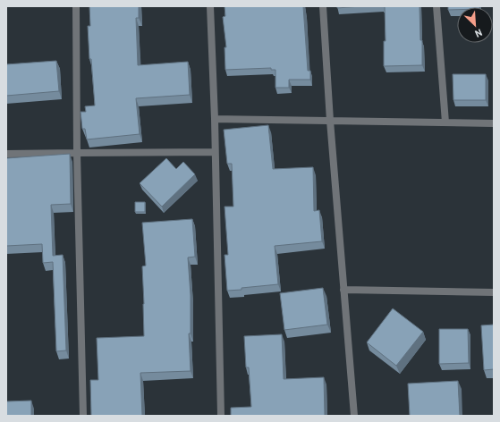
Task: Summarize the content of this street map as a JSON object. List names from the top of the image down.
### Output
{
  "north": "bottom right"
}
